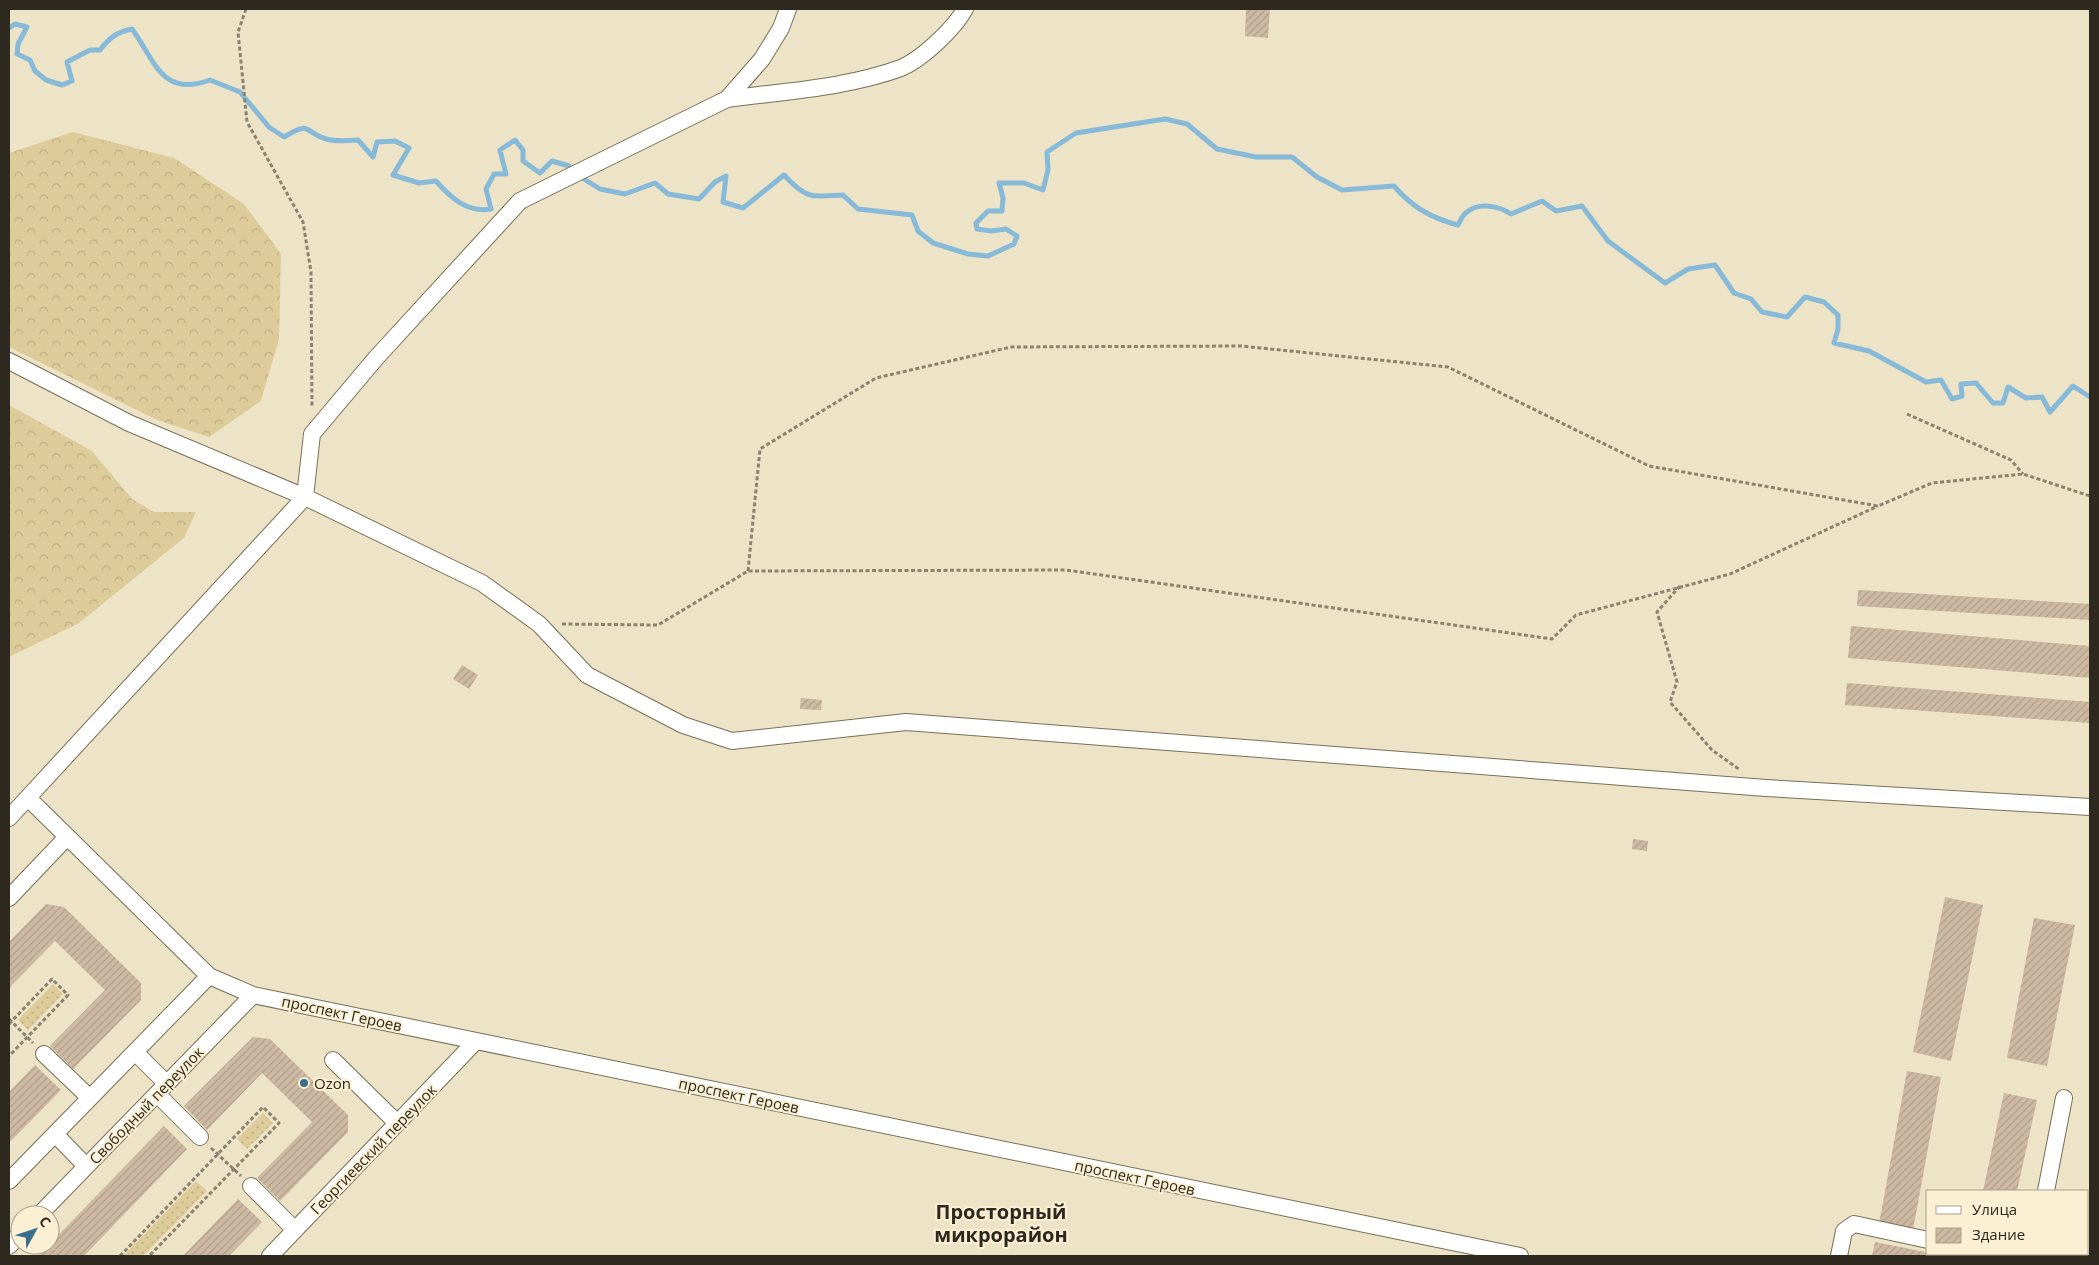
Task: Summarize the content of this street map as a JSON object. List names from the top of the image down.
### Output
{
  "streets": {
    "street": ["проспект Героев", "Свободный переулок", "Георгиевский переулок"]
  },
  "crossings": [
    ["проспект Героев", "Свободный переулок"],
    ["проспект Героев", "Георгиевский переулок"]
  ],
  "districts": ["Просторный микрорайон"],
  "places": ["Ozon"],
  "legend": ["Улица", "Здание"],
  "north": "top right"
}
